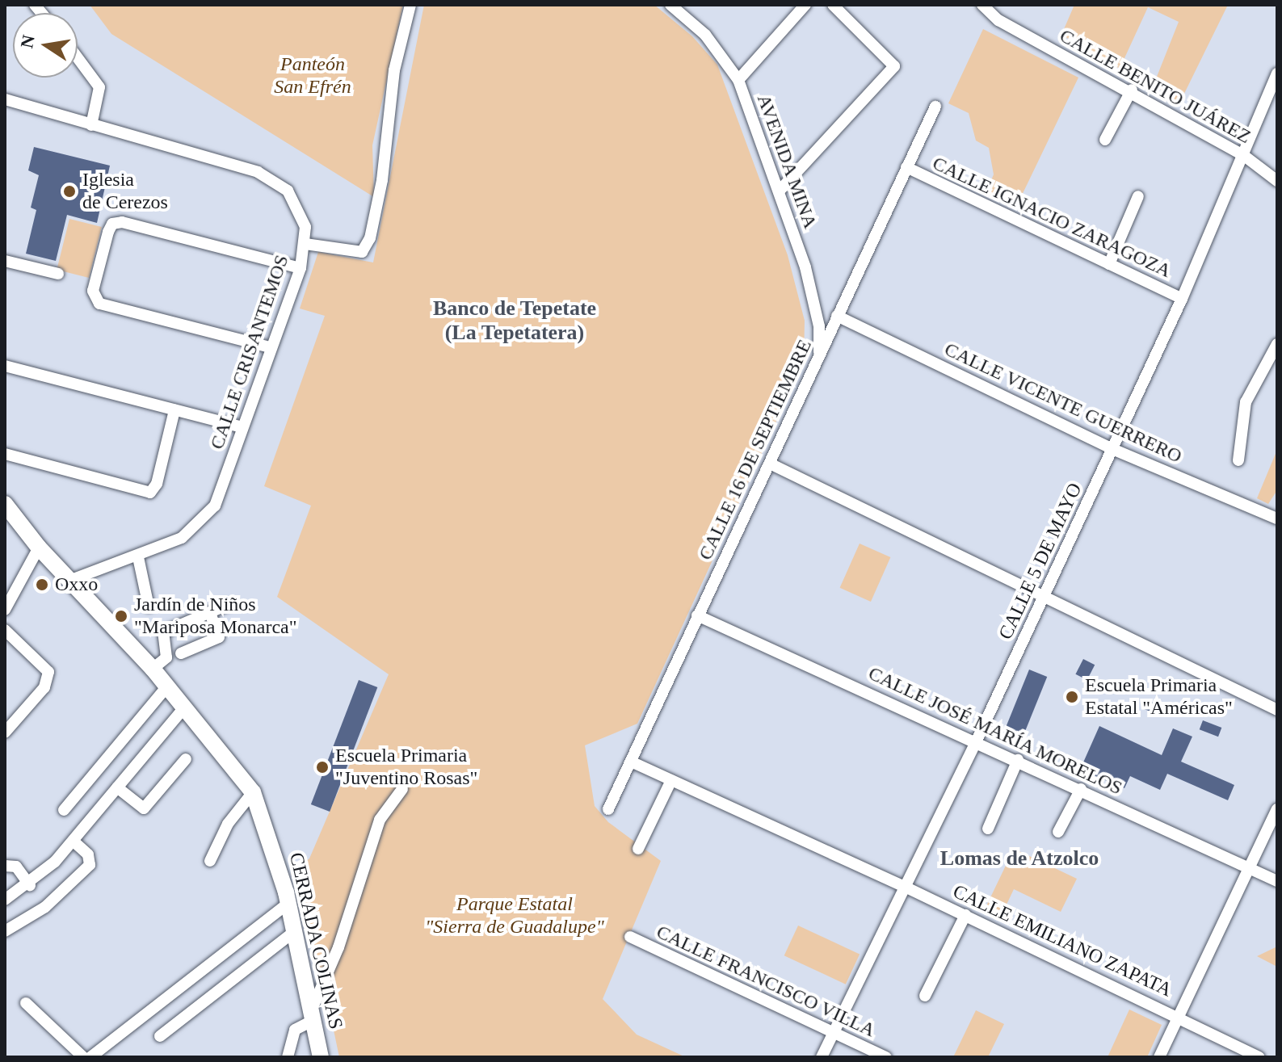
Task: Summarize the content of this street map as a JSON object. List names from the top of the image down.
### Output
{
  "streets": {
    "main road": ["CERRADA COLINAS"],
    "street": [
      "CALLE BENITO JUÁREZ",
      "AVENIDA MINA",
      "CALLE IGNACIO ZARAGOZA",
      "CALLE CRISANTEMOS",
      "CALLE VICENTE GUERRERO",
      "CALLE 16 DE SEPTIEMBRE",
      "CALLE 5 DE MAYO",
      "CALLE JOSÉ MARÍA MORELOS",
      "CALLE EMILIANO ZAPATA",
      "CALLE FRANCISCO VILLA"
    ]
  },
  "crossings": [
    ["CALLE BENITO JUÁREZ", "CALLE 5 DE MAYO"],
    ["AVENIDA MINA", "CALLE 16 DE SEPTIEMBRE"],
    ["CALLE IGNACIO ZARAGOZA", "CALLE 16 DE SEPTIEMBRE"],
    ["CALLE IGNACIO ZARAGOZA", "CALLE 5 DE MAYO"],
    ["CALLE CRISANTEMOS", "CERRADA COLINAS"],
    ["CALLE VICENTE GUERRERO", "CALLE 16 DE SEPTIEMBRE"],
    ["CALLE VICENTE GUERRERO", "CALLE 5 DE MAYO"],
    ["CALLE 16 DE SEPTIEMBRE", "CALLE JOSÉ MARÍA MORELOS"],
    ["CALLE 16 DE SEPTIEMBRE", "CALLE EMILIANO ZAPATA"],
    ["CALLE 5 DE MAYO", "CALLE JOSÉ MARÍA MORELOS"],
    ["CALLE 5 DE MAYO", "CALLE EMILIANO ZAPATA"],
    ["CALLE 5 DE MAYO", "CALLE FRANCISCO VILLA"]
  ],
  "districts": ["Banco de Tepetate (La Tepetatera)", "Lomas de Atzolco"],
  "parks": ["Panteón San Efrén", "Parque Estatal \"Sierra de Guadalupe\""],
  "places": [
    "Iglesia de Cerezos",
    "Oxxo",
    "Jardín de Niños \"Mariposa Monarca\"",
    "Escuela Primaria Estatal \"Américas\"",
    "Escuela Primaria \"Juventino Rosas\""
  ],
  "north": "left"
}
